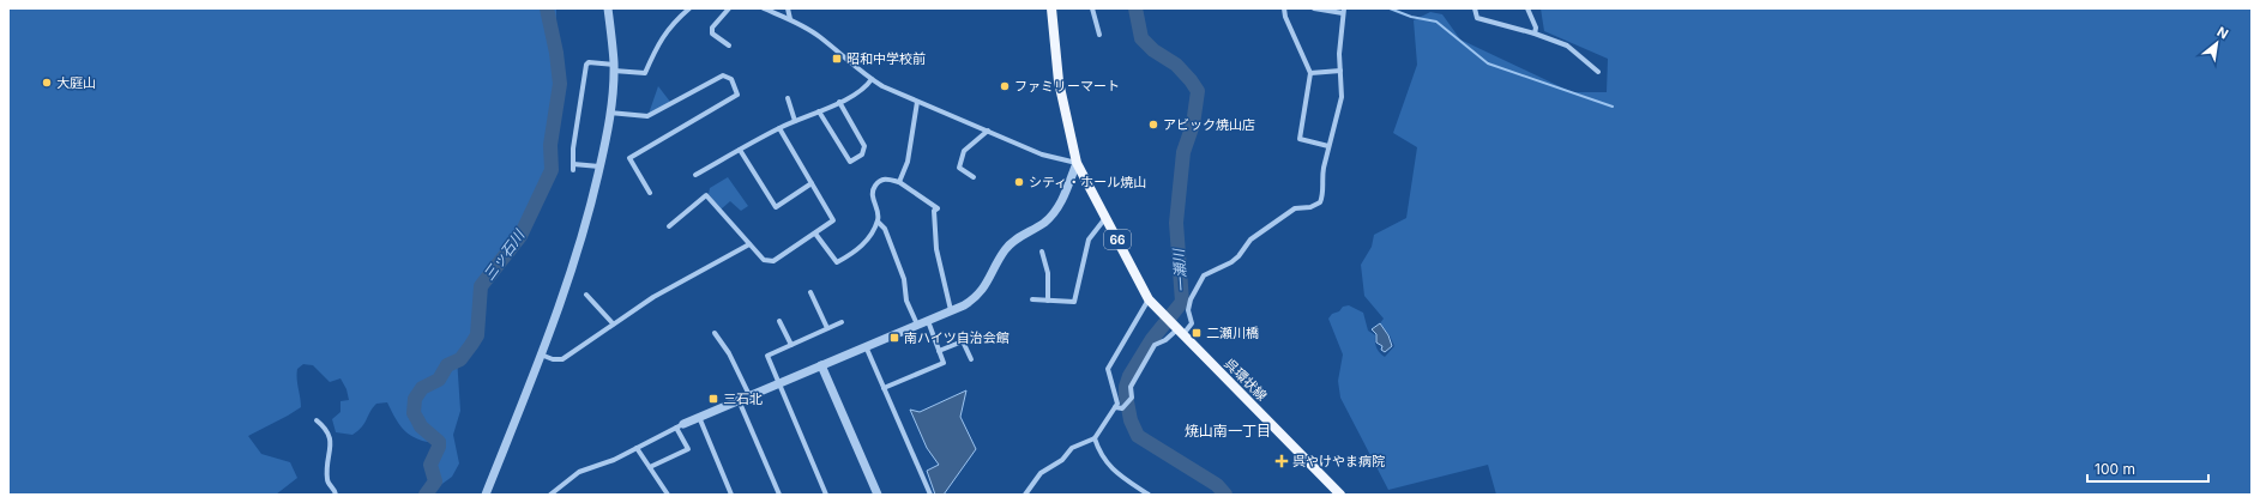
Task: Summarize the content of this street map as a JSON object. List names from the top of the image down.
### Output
{
  "streets": {
    "main road": ["66", "呉環状線"]
  },
  "districts": ["焼山南一丁目"],
  "water": ["三ッ石川", "一瀬川"],
  "places": {
    "transit": [
      "昭和中学校前",
      "二瀬川橋",
      "南ハイツ自治会館",
      "三石北"
    ],
    "other": [
      "大庭山",
      "ファミリーマート",
      "アビック焼山店",
      "シティ・ホール焼山"
    ],
    "health": ["呉やけやま病院"]
  },
  "scale_bar": "100 m",
  "north": "top right"
}
